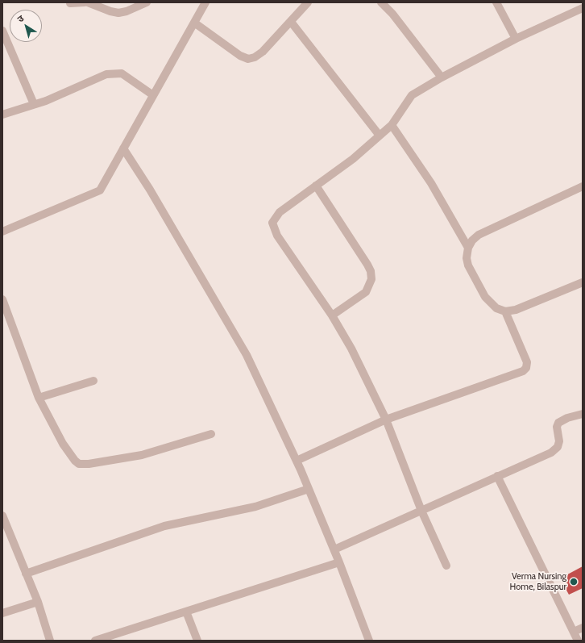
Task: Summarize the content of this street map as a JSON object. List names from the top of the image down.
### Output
{
  "places": ["Verma Nursing Home, Bilaspur"],
  "north": "top left"
}
